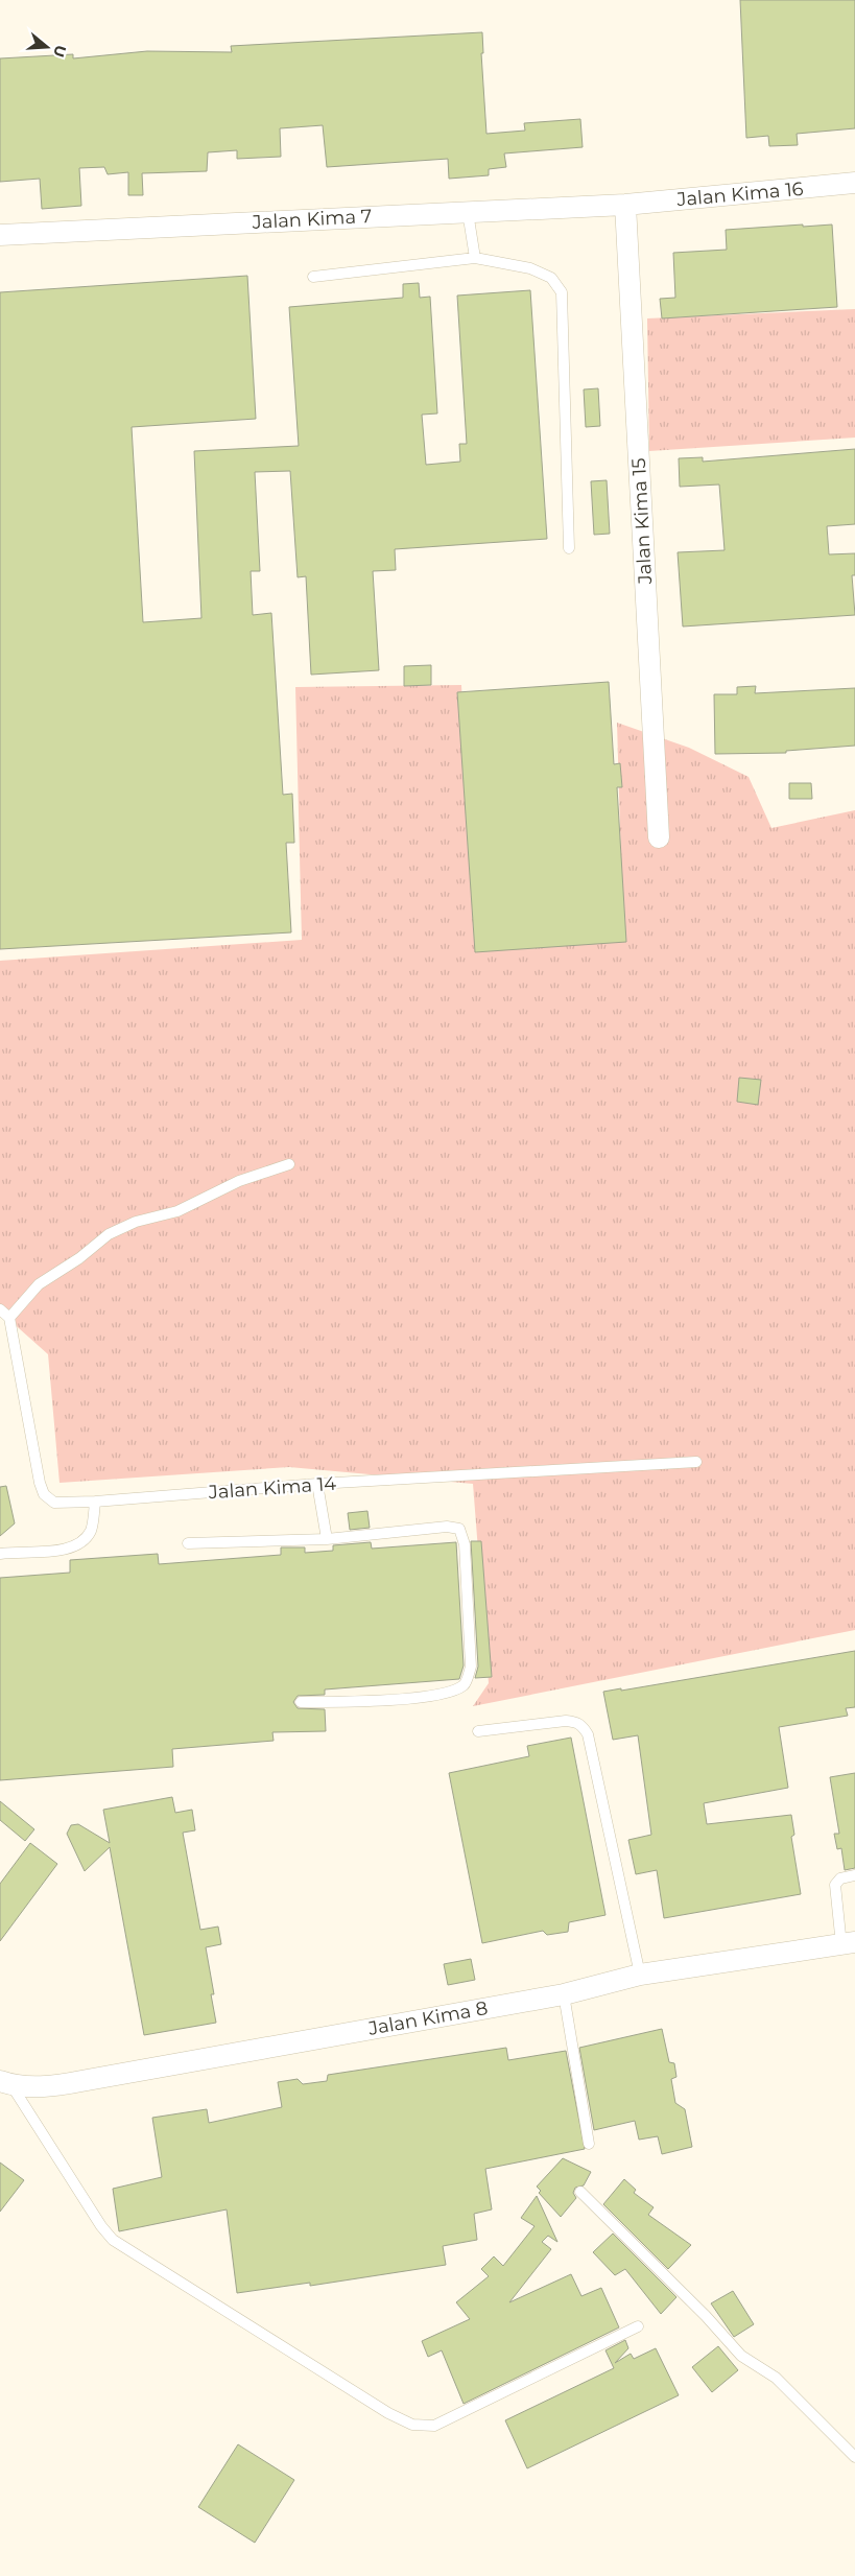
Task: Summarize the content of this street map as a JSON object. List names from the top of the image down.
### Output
{
  "streets": {
    "street": [
      "Jalan Kima 16",
      "Jalan Kima 7",
      "Jalan Kima 15",
      "Jalan Kima 8"
    ],
    "lane": ["Jalan Kima 14"]
  },
  "crossings": [
    ["Jalan Kima 16", "Jalan Kima 7"],
    ["Jalan Kima 16", "Jalan Kima 15"],
    ["Jalan Kima 7", "Jalan Kima 15"]
  ],
  "north": "right"
}
